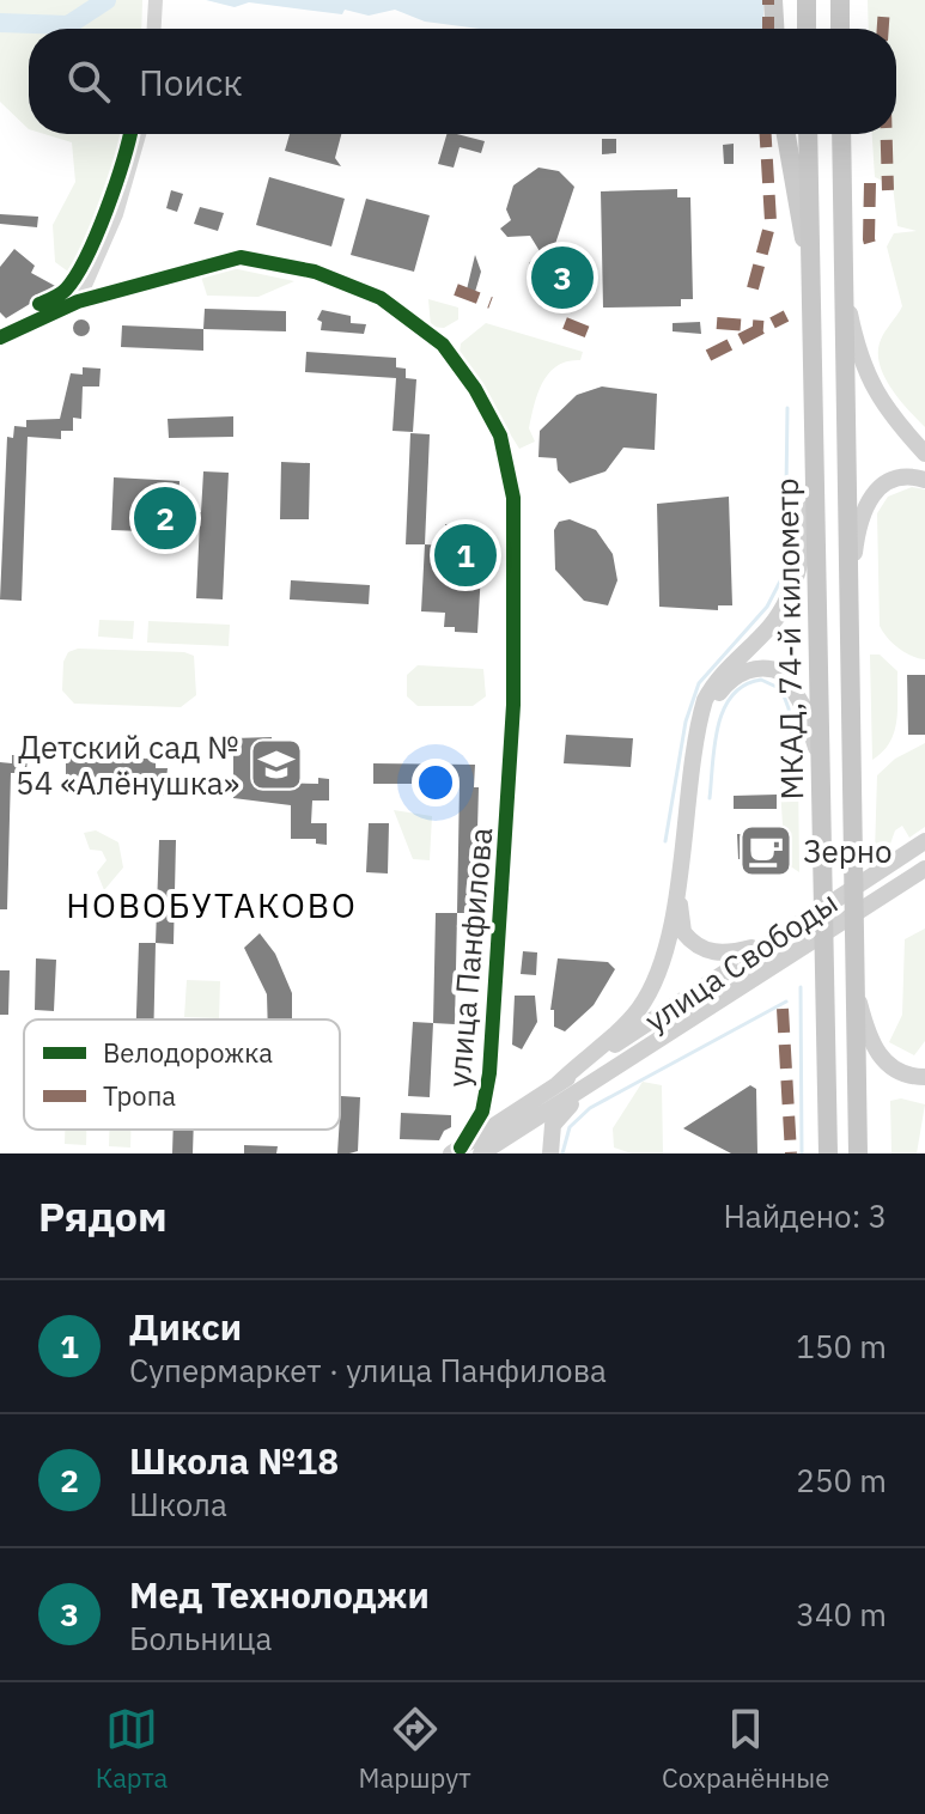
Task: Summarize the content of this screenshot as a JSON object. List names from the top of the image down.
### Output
{
  "streets": {
    "highway": ["МКАД, 74-й километр"],
    "main road": ["улица Свободы"],
    "street": ["улица Панфилова"]
  },
  "districts": ["НОВОБУТАКОВО"],
  "places": {
    "school or university": ["Детский сад № 54 «Алёнушка»"],
    "cafe": ["Зерно"]
  },
  "legend": ["Велодорожка", "Тропа"],
  "page": {
    "search": "Поиск",
    "pins": ["3", "2", "1"],
    "heading": ["Рядом", "Найдено: 3"],
    "list": [
      {
        "mark": "1",
        "name": "Дикси",
        "note": "Супермаркет · улица Панфилова",
        "value": "150 m"
      },
      {
        "mark": "2",
        "name": "Школа №18",
        "note": "Школа",
        "value": "250 m"
      },
      {
        "mark": "3",
        "name": "Мед Технолоджи",
        "note": "Больница",
        "value": "340 m"
      }
    ],
    "nav": ["Карта", "Маршрут", "Сохранённые"]
  }
}
